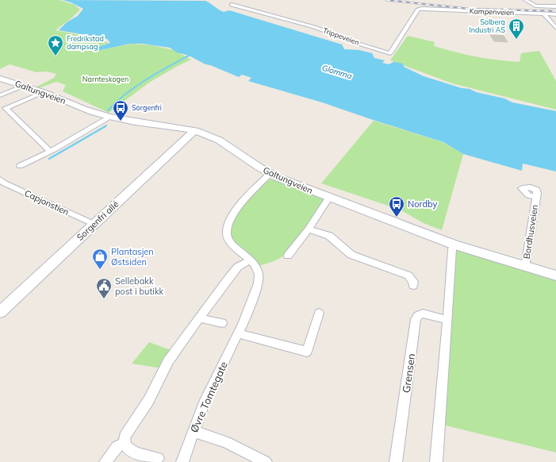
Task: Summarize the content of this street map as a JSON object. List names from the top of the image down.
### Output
{
  "streets": {
    "main road": ["Galtungveien", "Sorgenfri allé"],
    "street": [
      "Kampenveien",
      "Trippeveien",
      "Capjonstien",
      "Bordhusveien",
      "Grensen",
      "Øvre Tomtegate"
    ]
  },
  "crossings": [
    ["Kampenveien", "Trippeveien"],
    ["Galtungveien", "Sorgenfri allé"],
    ["Galtungveien", "Bordhusveien"],
    ["Galtungveien", "Øvre Tomtegate"],
    ["Capjonstien", "Sorgenfri allé"]
  ],
  "water": ["Glomma"],
  "parks": ["Narnteskogen"],
  "places": {
    "building": ["Solberg Industri AS"],
    "place": ["Fredrikstad dampsag"],
    "bus stop": ["Sorgenfri", "Nordby"],
    "shop": ["Plantasjen Østsiden"],
    "public building": ["Sellebakk post i butikk"]
  }
}
